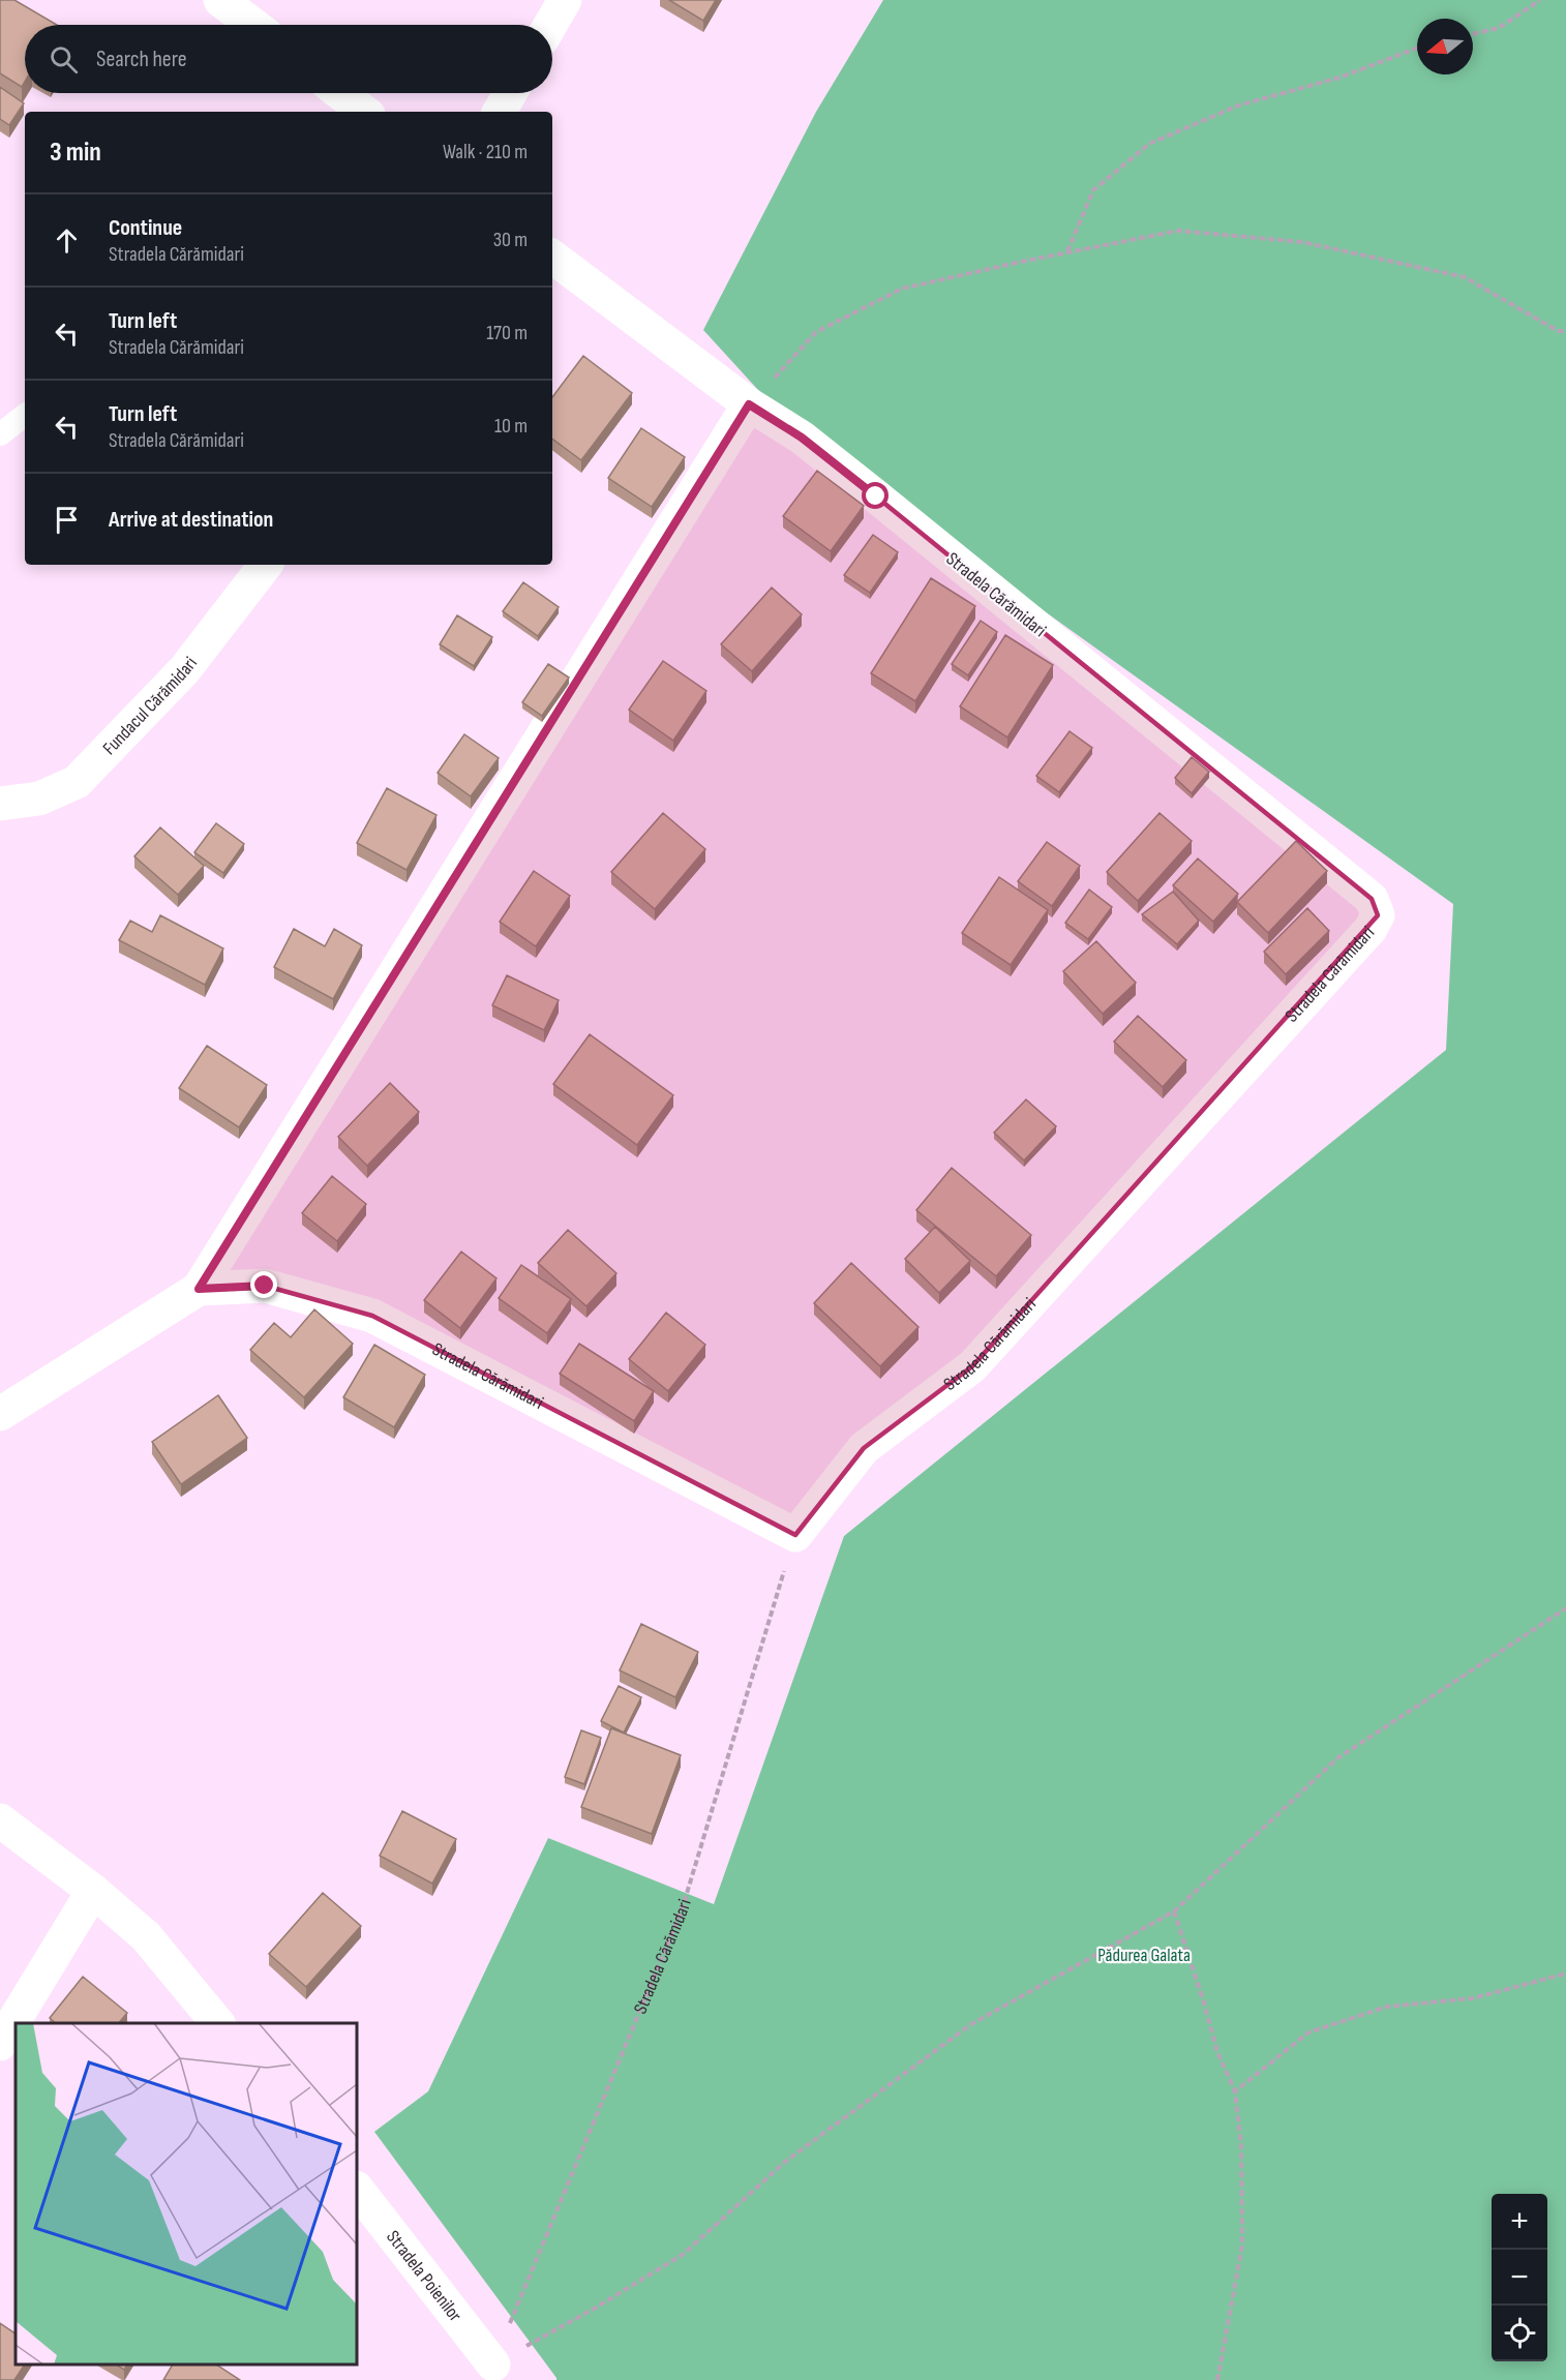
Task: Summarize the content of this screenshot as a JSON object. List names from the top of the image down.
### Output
{
  "streets": {
    "street": ["Stradela Cărămidari", "Fundacul Cărămidari", "Stradela Poienilor"]
  },
  "crossings": [
    ["Stradela Cărămidari", "Stradela Poienilor"]
  ],
  "parks": ["Pădurea Galata"],
  "north": "left",
  "page": {
    "search": "Search here",
    "heading": ["3 min", "Walk · 210 m"],
    "list": [
      ["Continue", "Stradela Cărămidari", "30 m"],
      ["Turn left", "Stradela Cărămidari", "170 m"],
      ["Turn left", "Stradela Cărămidari", "10 m"],
      "Arrive at destination"
    ],
    "map_buttons": ["+", "−"]
  }
}
